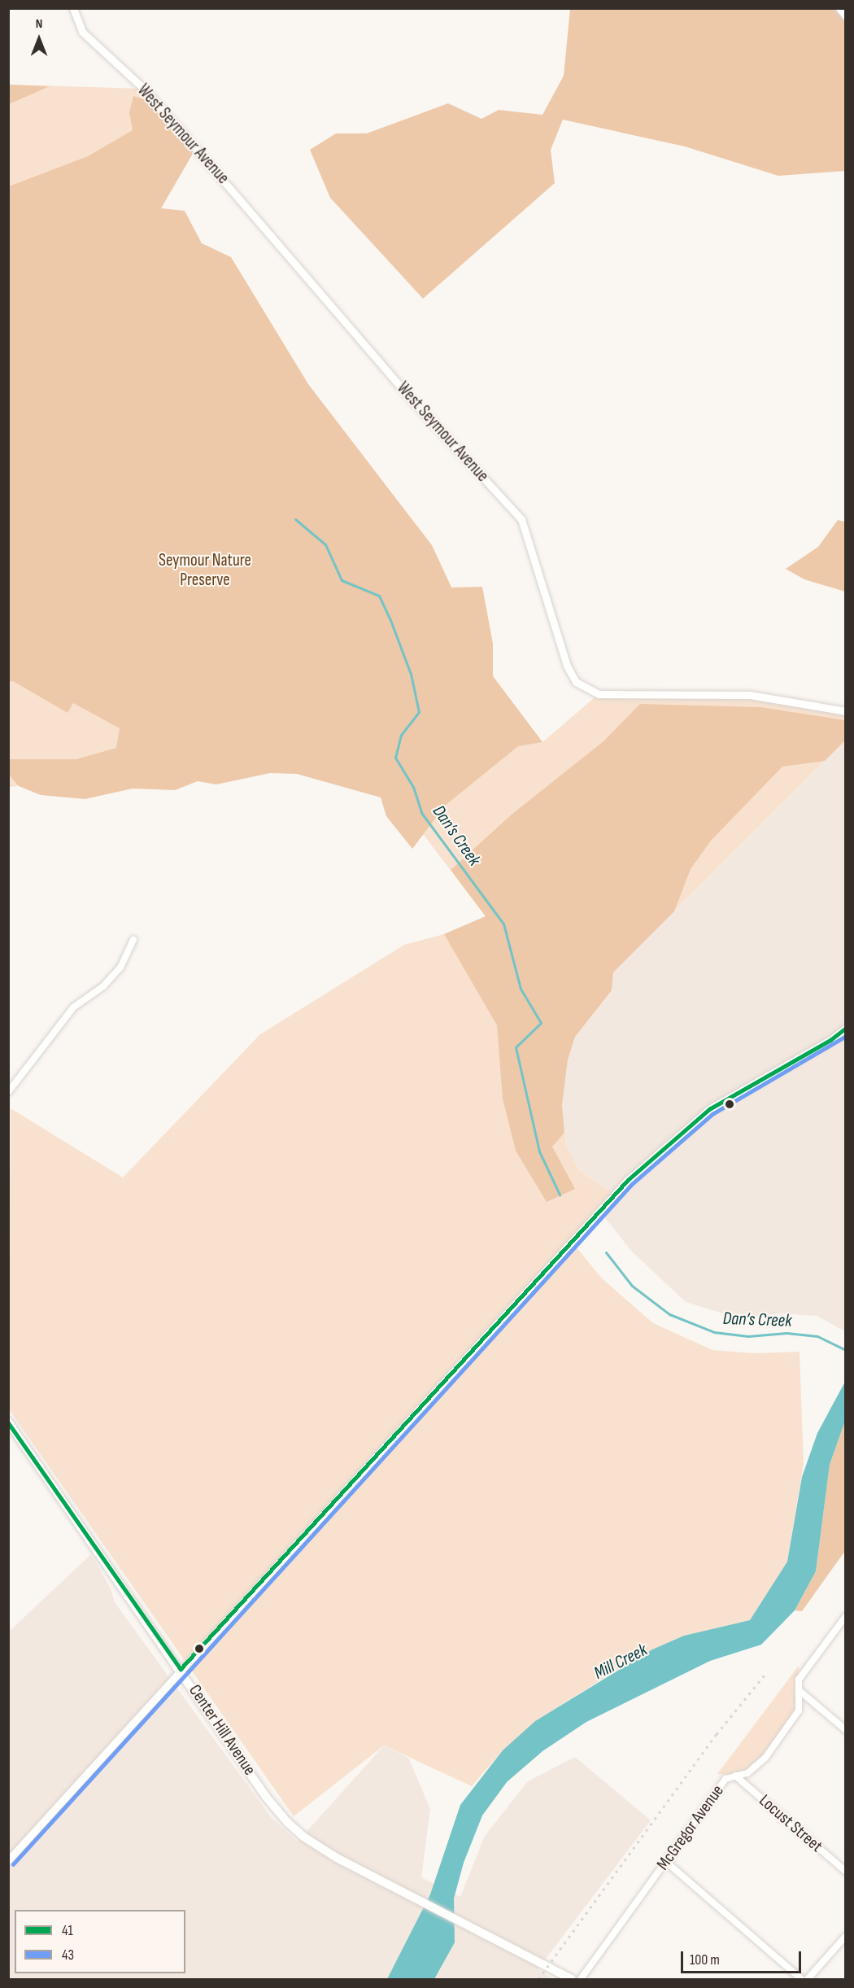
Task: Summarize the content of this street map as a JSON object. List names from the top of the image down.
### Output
{
  "streets": {
    "main road": ["Center Hill Avenue"],
    "street": ["West Seymour Avenue", "Locust Street", "McGregor Avenue"]
  },
  "crossings": [
    ["Locust Street", "McGregor Avenue"]
  ],
  "water": ["Dan’s Creek", "Mill Creek"],
  "parks": ["Seymour Nature Preserve"],
  "lines": ["transit line 41", "transit line 43"],
  "legend": ["41", "43"],
  "scale_bar": "100 m",
  "north": "top"
}
